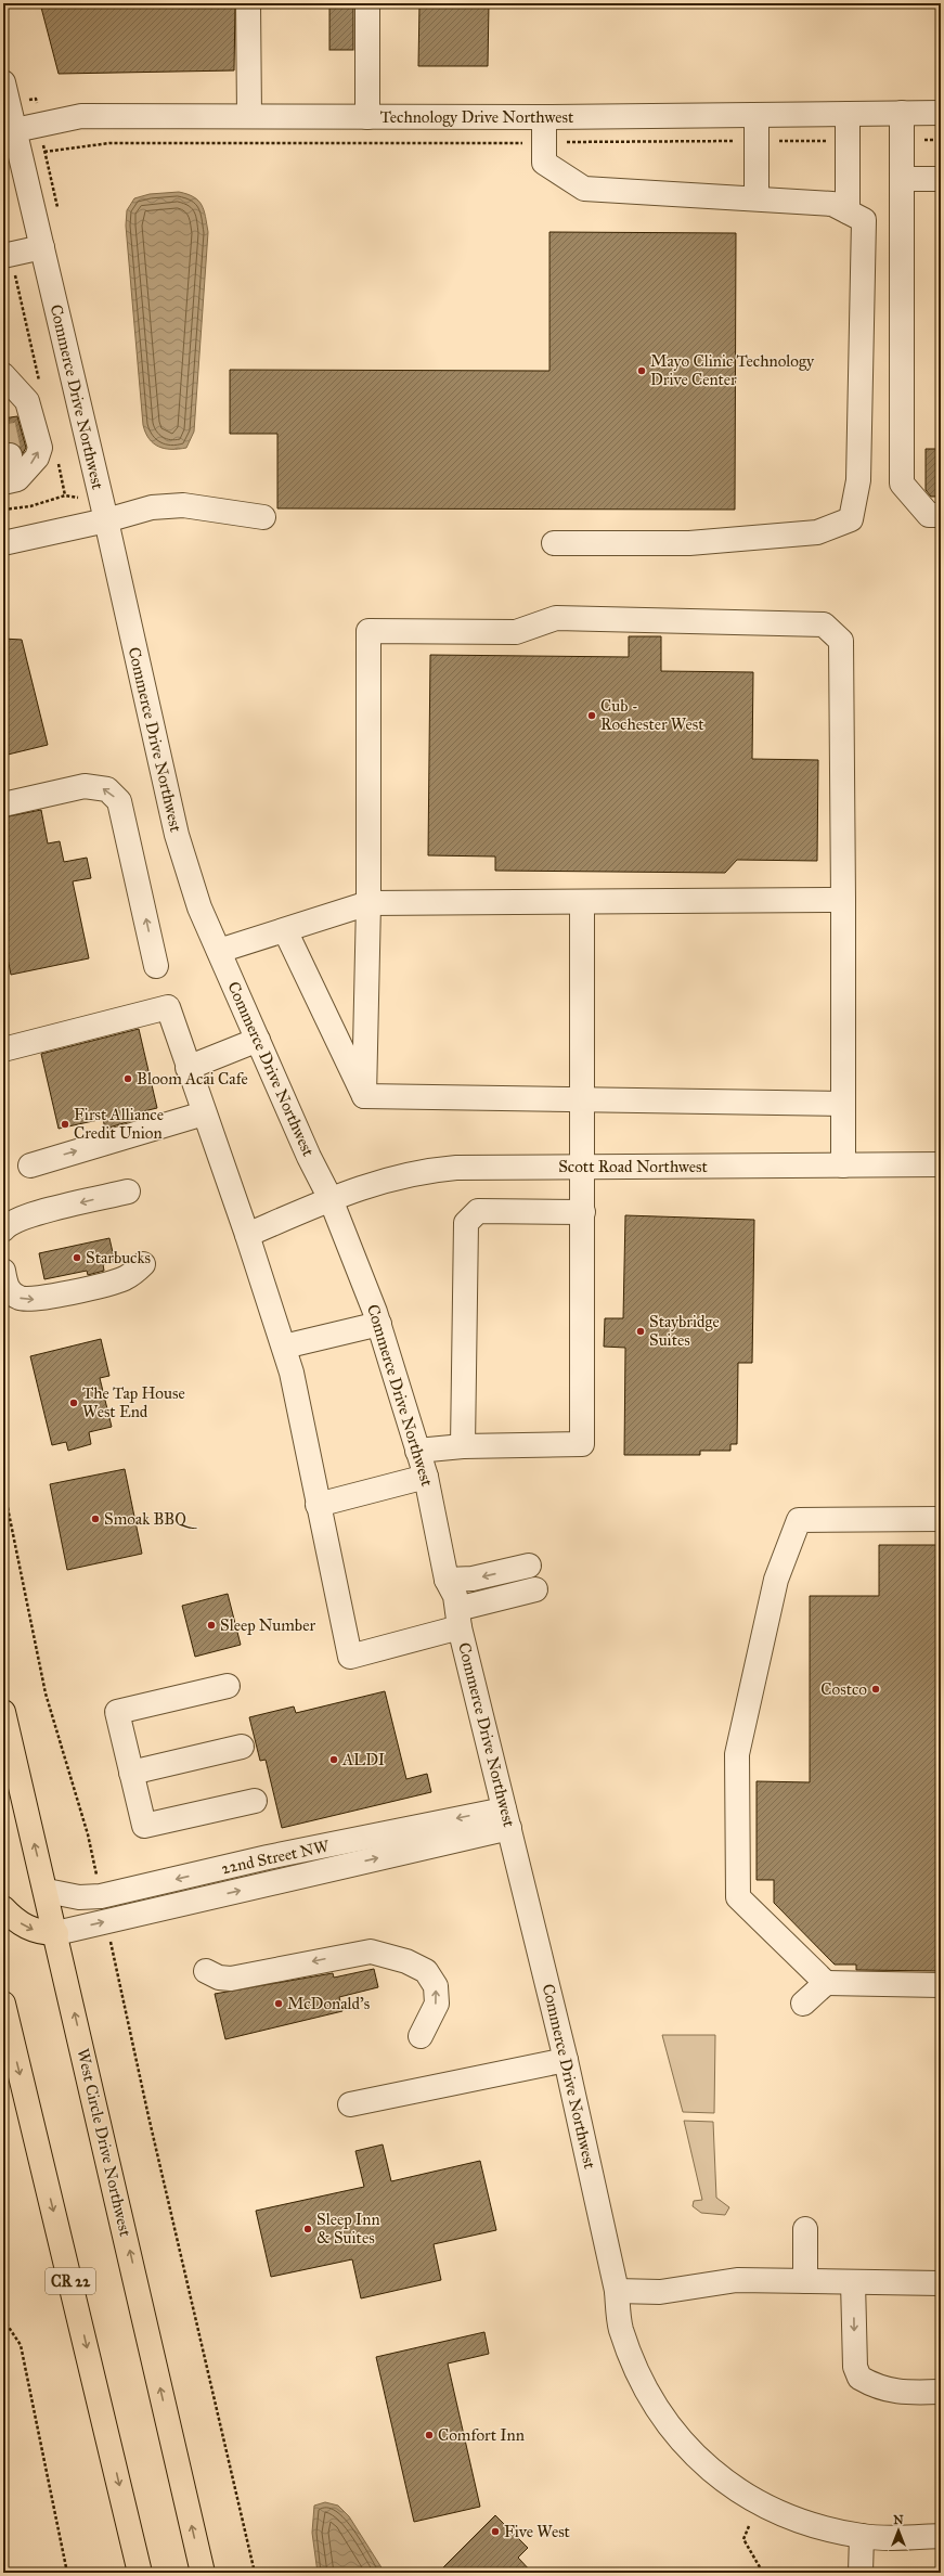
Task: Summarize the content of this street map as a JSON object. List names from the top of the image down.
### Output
{
  "streets": {
    "main road": ["West Circle Drive Northwest", "CR 22"],
    "street": [
      "Technology Drive Northwest",
      "Commerce Drive Northwest",
      "Scott Road Northwest",
      "22nd Street NW"
    ]
  },
  "crossings": [
    ["Technology Drive Northwest", "Commerce Drive Northwest"],
    ["Commerce Drive Northwest", "Scott Road Northwest"],
    ["Commerce Drive Northwest", "22nd Street NW"],
    ["22nd Street NW", "West Circle Drive Northwest"]
  ],
  "places": [
    "Mayo Clinic Technology Drive Center",
    "Cub - Rochester West",
    "Bloom Acai Cafe",
    "First Alliance Credit Union",
    "Starbucks",
    "Staybridge Suites",
    "The Tap House West End",
    "Smoak BBQ",
    "Sleep Number",
    "Costco",
    "ALDI",
    "McDonald's",
    "Sleep Inn & Suites",
    "Comfort Inn",
    "Five West"
  ],
  "north": "top"
}
